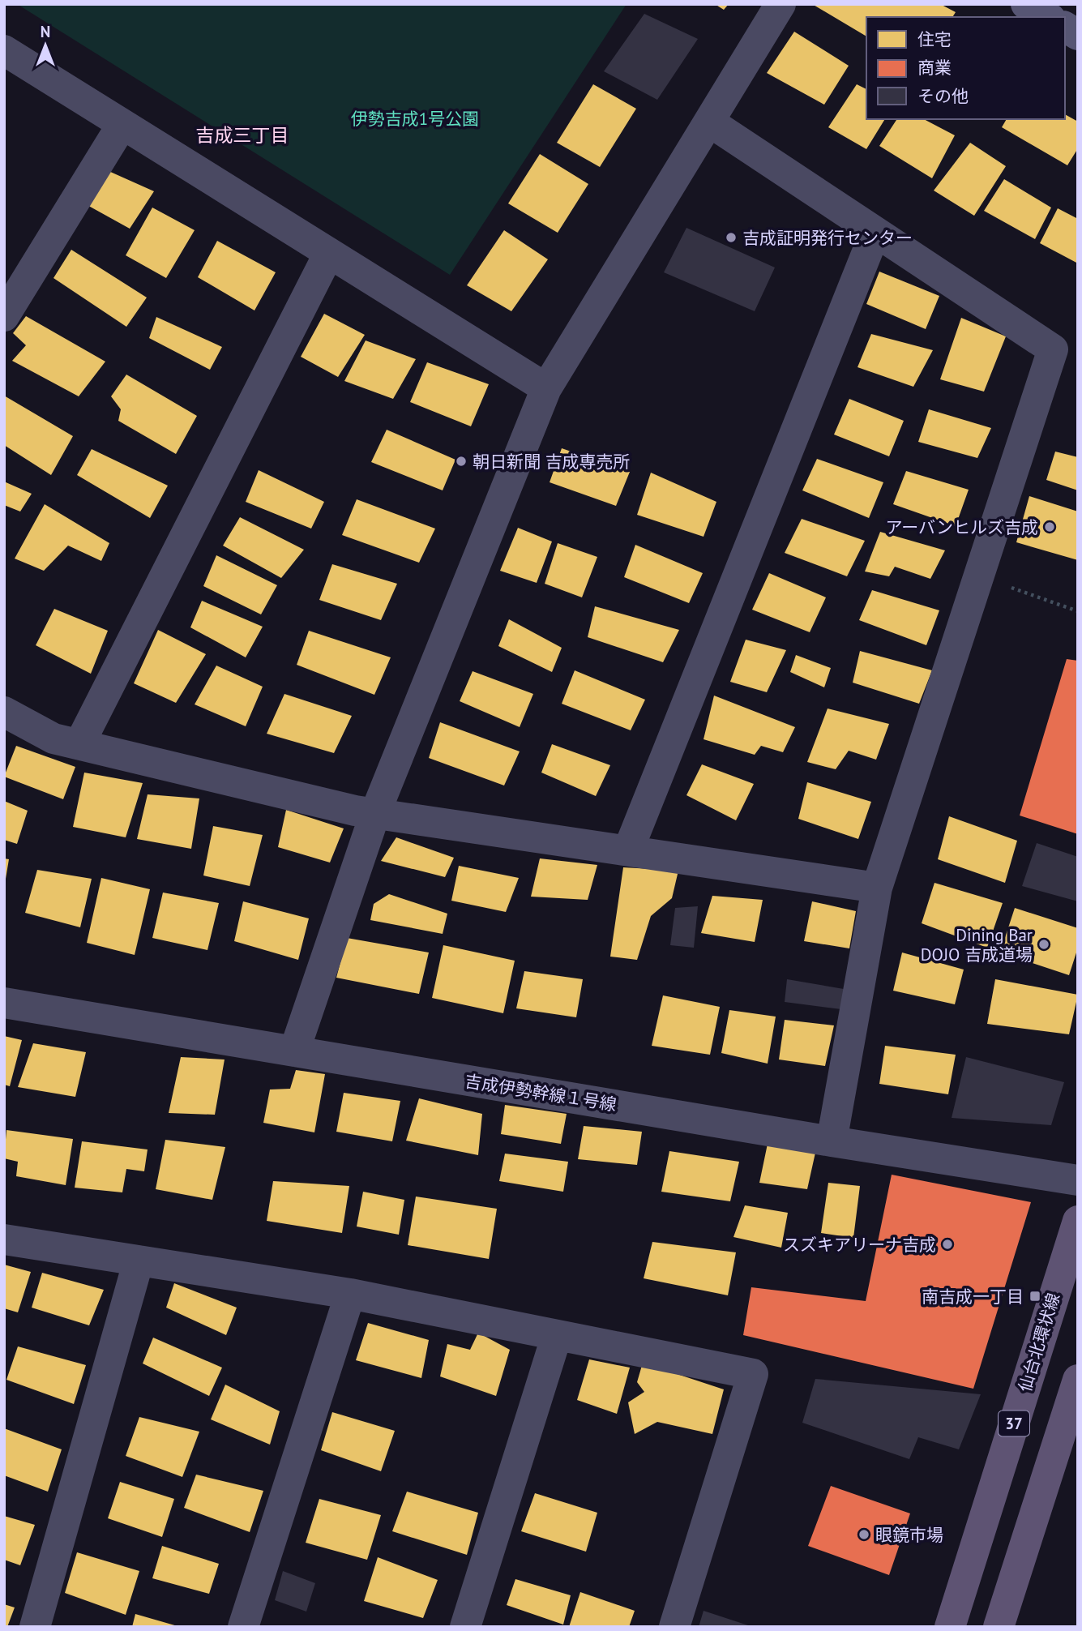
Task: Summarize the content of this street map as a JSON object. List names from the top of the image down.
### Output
{
  "streets": {
    "main road": ["仙台北環状線", "37"],
    "street": ["吉成伊勢幹線１号線"]
  },
  "districts": ["吉成三丁目"],
  "parks": ["伊勢吉成1号公園"],
  "places": {
    "other": [
      "吉成証明発行センター",
      "朝日新聞 吉成専売所",
      "アーバンヒルズ吉成",
      "Dining Bar DOJO 吉成道場",
      "スズキアリーナ吉成",
      "眼鏡市場"
    ],
    "transit": ["南吉成一丁目"]
  },
  "legend": ["住宅", "商業", "その他"],
  "north": "top"
}
